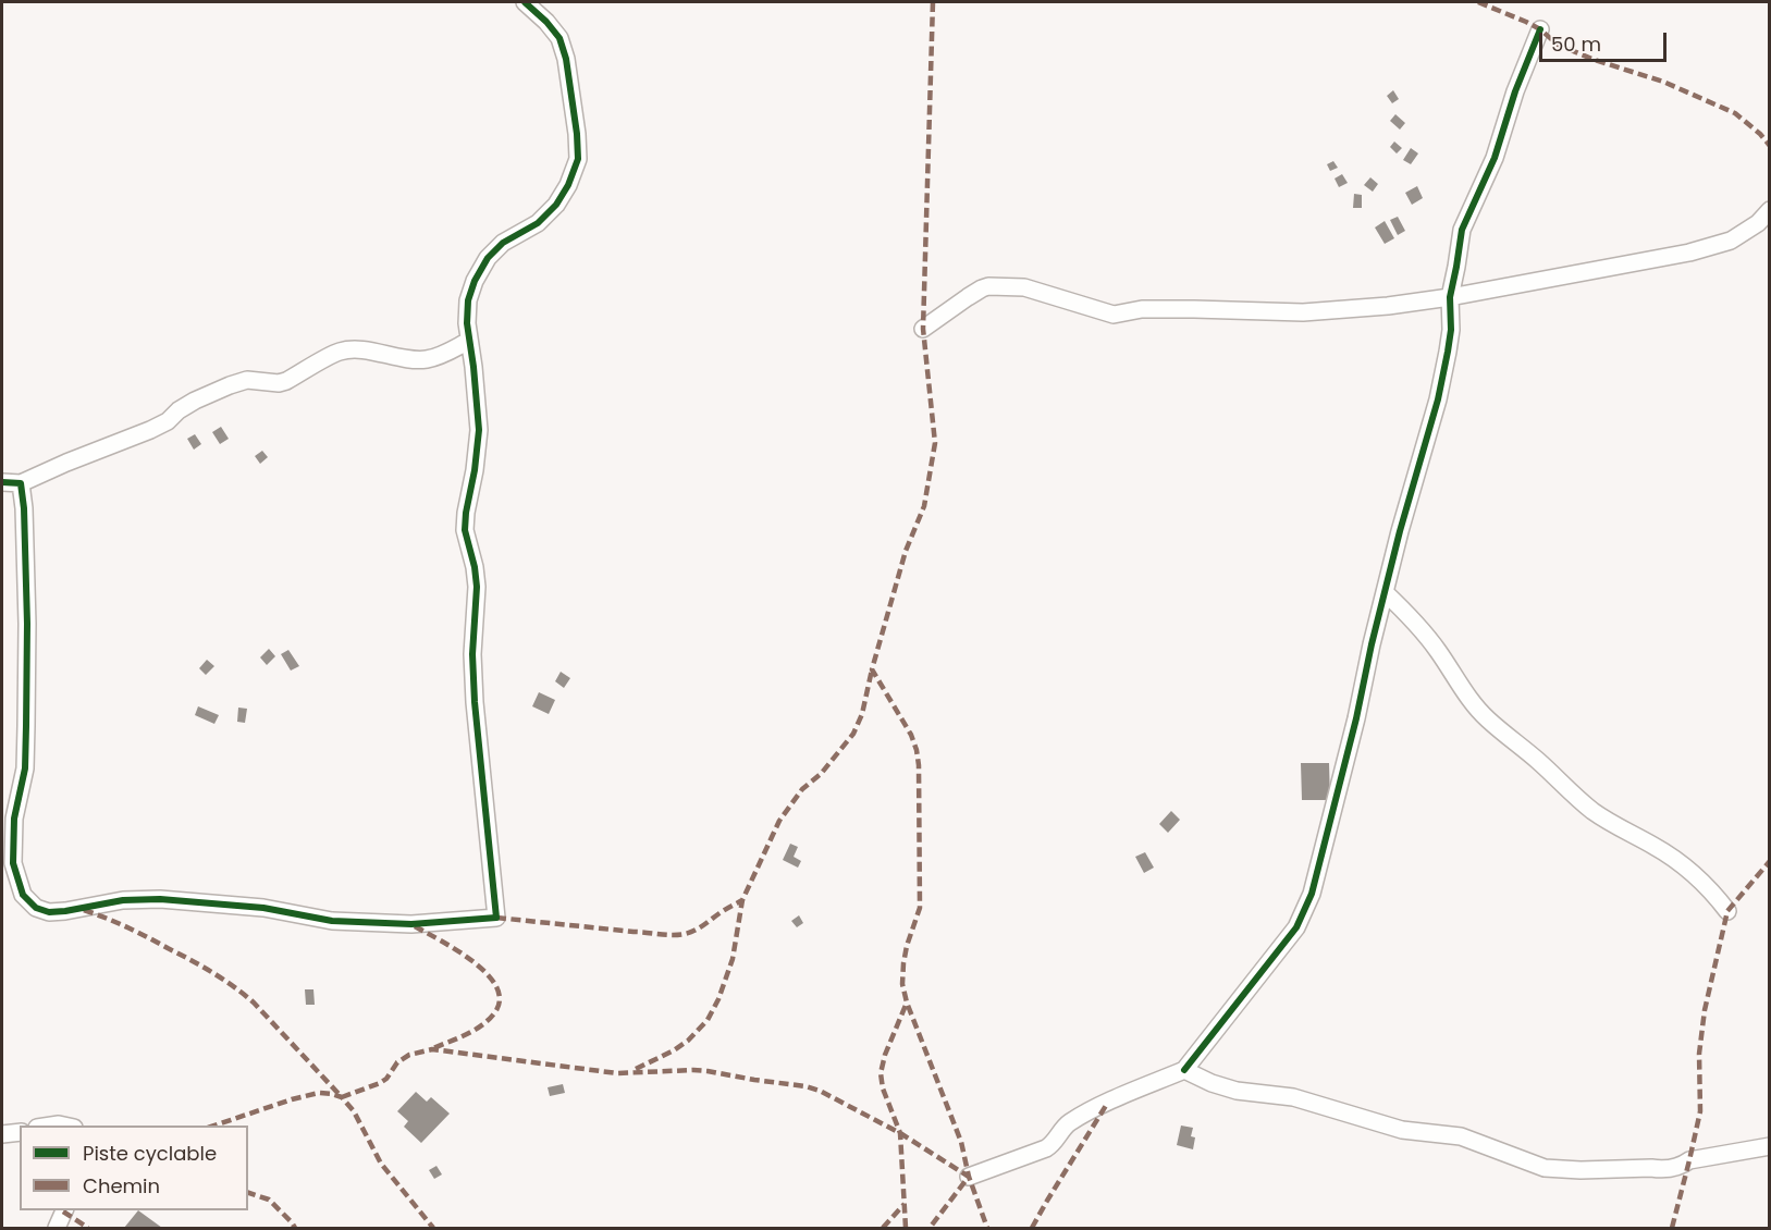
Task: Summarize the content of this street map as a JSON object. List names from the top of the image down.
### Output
{
  "legend": ["Piste cyclable", "Chemin"],
  "scale_bar": "50 m"
}
